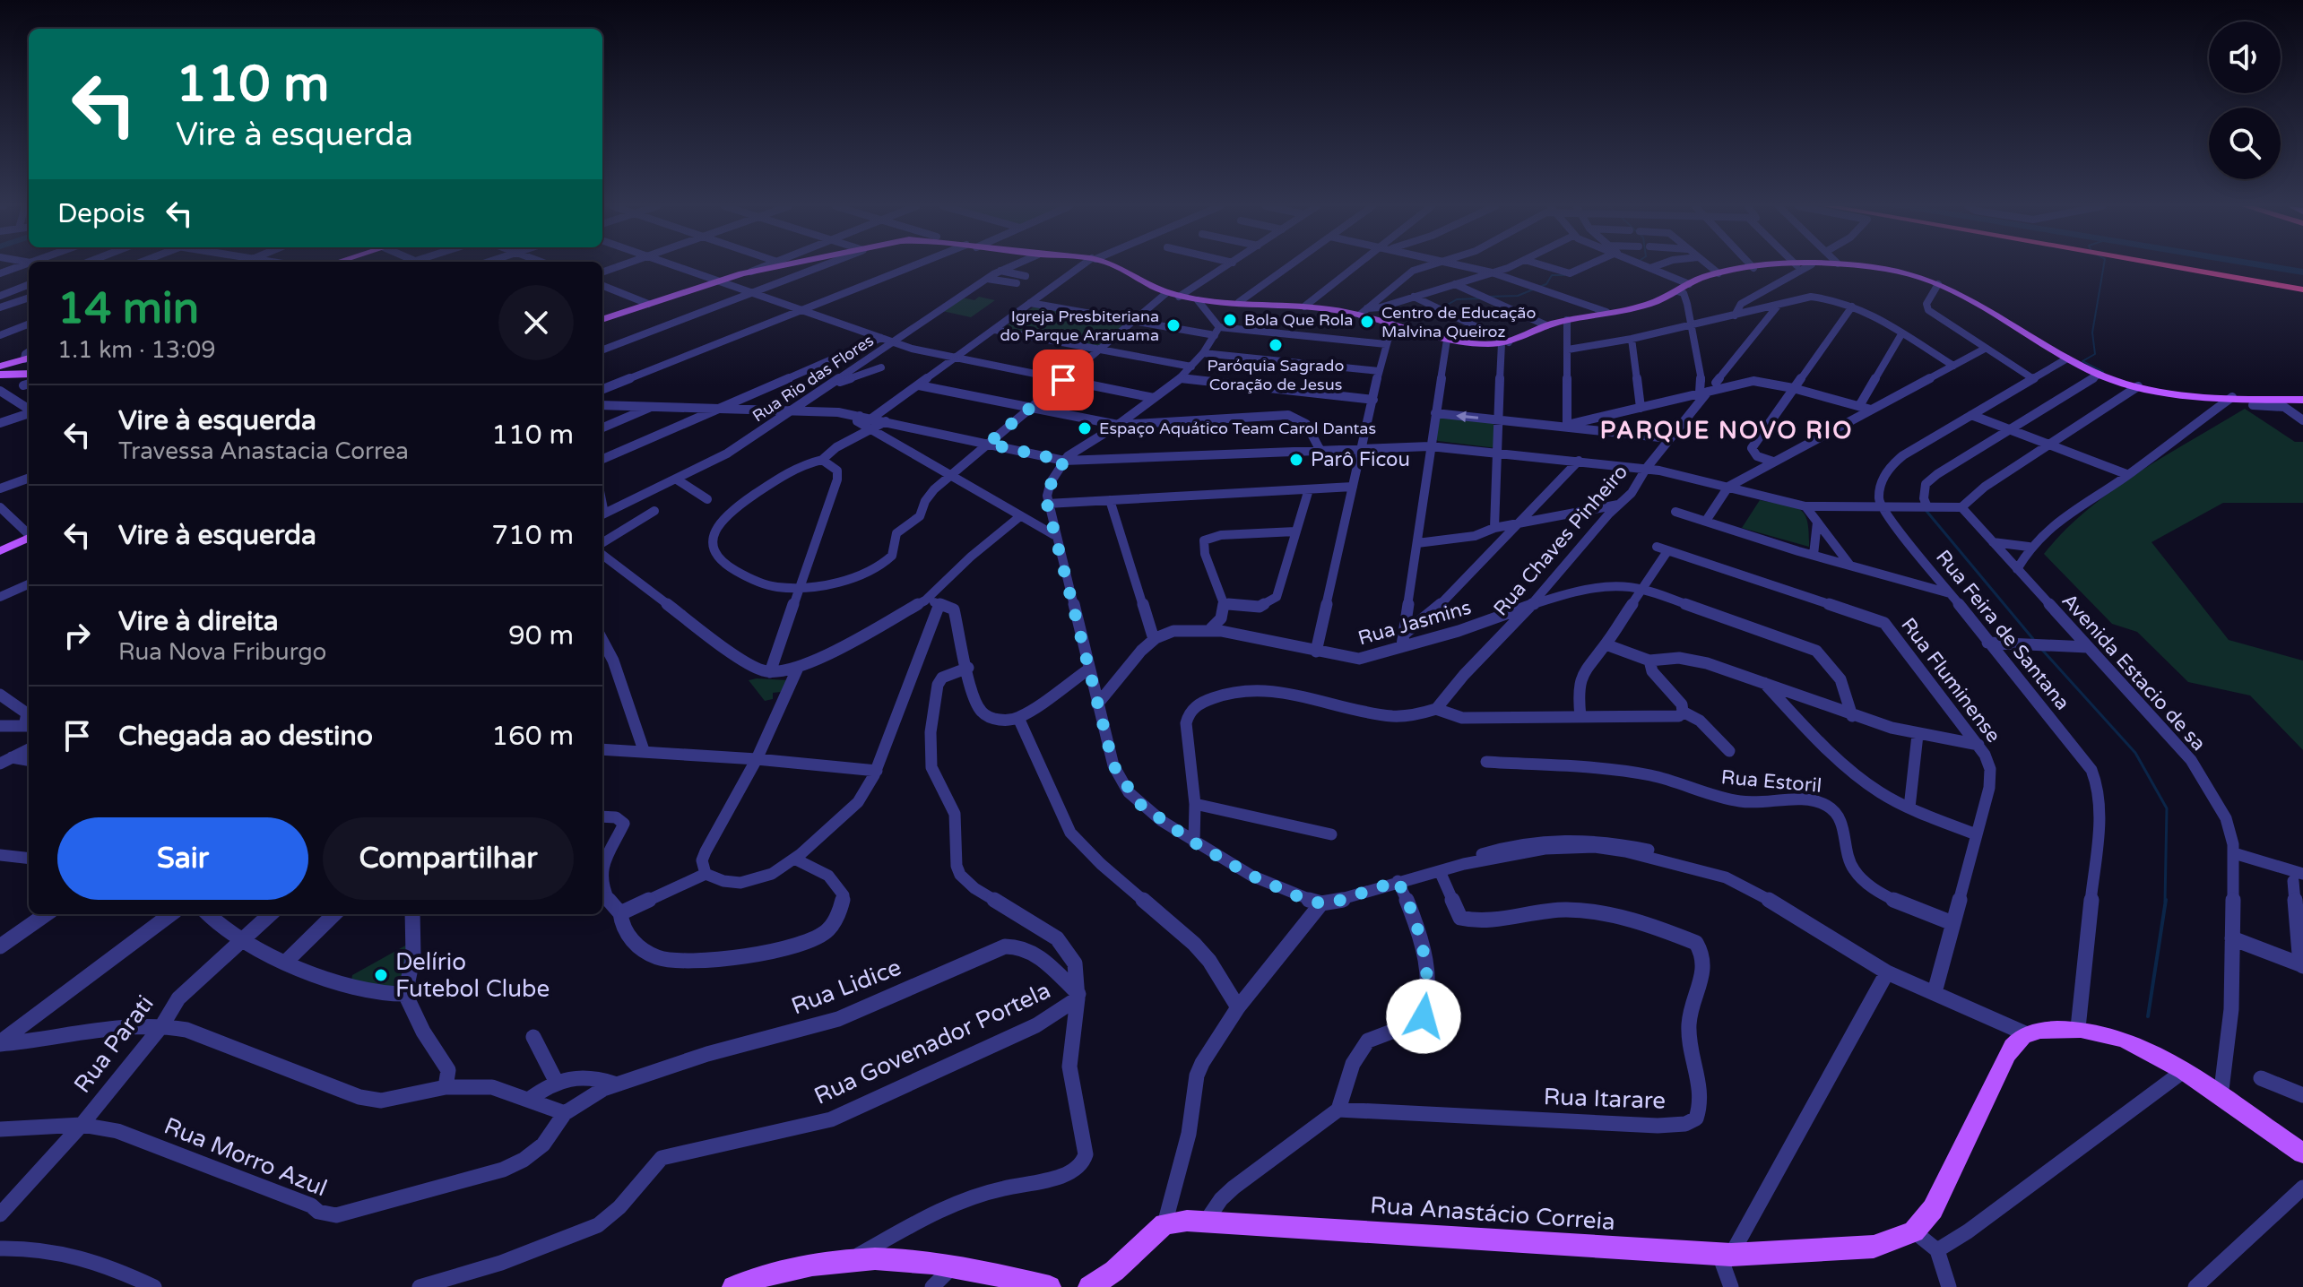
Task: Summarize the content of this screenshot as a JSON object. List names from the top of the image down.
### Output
{
  "streets": {
    "main road": ["Rua Anastácio Correia"],
    "street": [
      "Rua Rio das Flores",
      "Rua Chaves Pinheiro",
      "Rua Jasmins",
      "Rua Feira de Santana",
      "Avenida Estacio de sa",
      "Rua Fluminense",
      "Rua Estoril",
      "Rua Lidice",
      "Rua Govenador Portela",
      "Rua Parati",
      "Rua Itarare",
      "Rua Morro Azul"
    ]
  },
  "crossings": [
    ["Rua Chaves Pinheiro", "Rua Jasmins"],
    ["Rua Jasmins", "Rua Fluminense"],
    ["Rua Fluminense", "Rua Estoril"],
    ["Rua Lidice", "Rua Govenador Portela"],
    ["Rua Lidice", "Rua Morro Azul"],
    ["Rua Parati", "Rua Morro Azul"]
  ],
  "districts": ["PARQUE NOVO RIO"],
  "places": [
    "Bola Que Rola",
    "Centro de Educação Malvina Queiroz",
    "Igreja Presbiteriana do Parque Araruama",
    "Paróquia Sagrado Coração de Jesus",
    "Espaço Aquático Team Carol Dantas",
    "Parô Ficou",
    "Delírio Futebol Clube"
  ],
  "page": {
    "turn": ["110 m", "Vire à esquerda"],
    "then": "Depois",
    "heading": ["14 min", "1.1 km · 13:09"],
    "list": [
      {
        "name": "Vire à esquerda",
        "note": "Travessa Anastacia Correa",
        "value": "110 m"
      },
      {
        "name": "Vire à esquerda",
        "value": "710 m"
      },
      {
        "name": "Vire à direita",
        "note": "Rua Nova Friburgo",
        "value": "90 m"
      },
      {
        "name": "Chegada ao destino",
        "value": "160 m"
      }
    ],
    "buttons": ["Sair", "Compartilhar"]
  }
}
